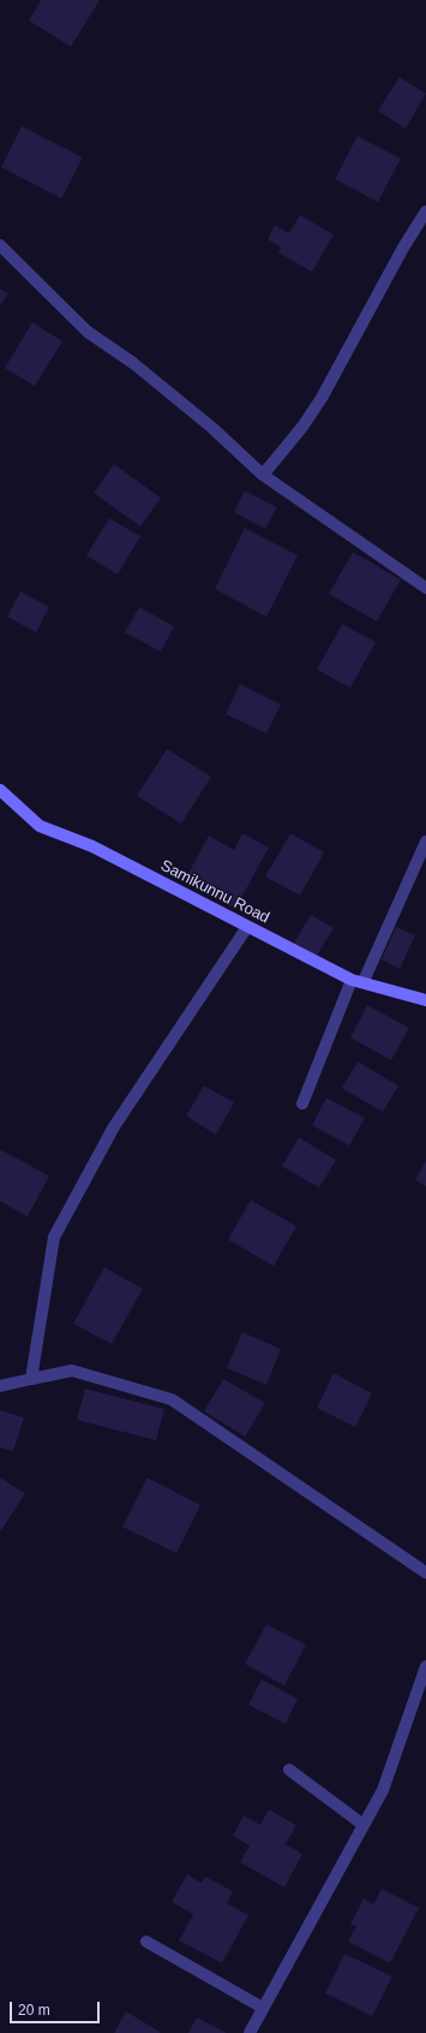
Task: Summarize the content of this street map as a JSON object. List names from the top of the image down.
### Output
{
  "streets": {
    "main road": ["Samikunnu Road"]
  },
  "scale_bar": "20 m"
}
